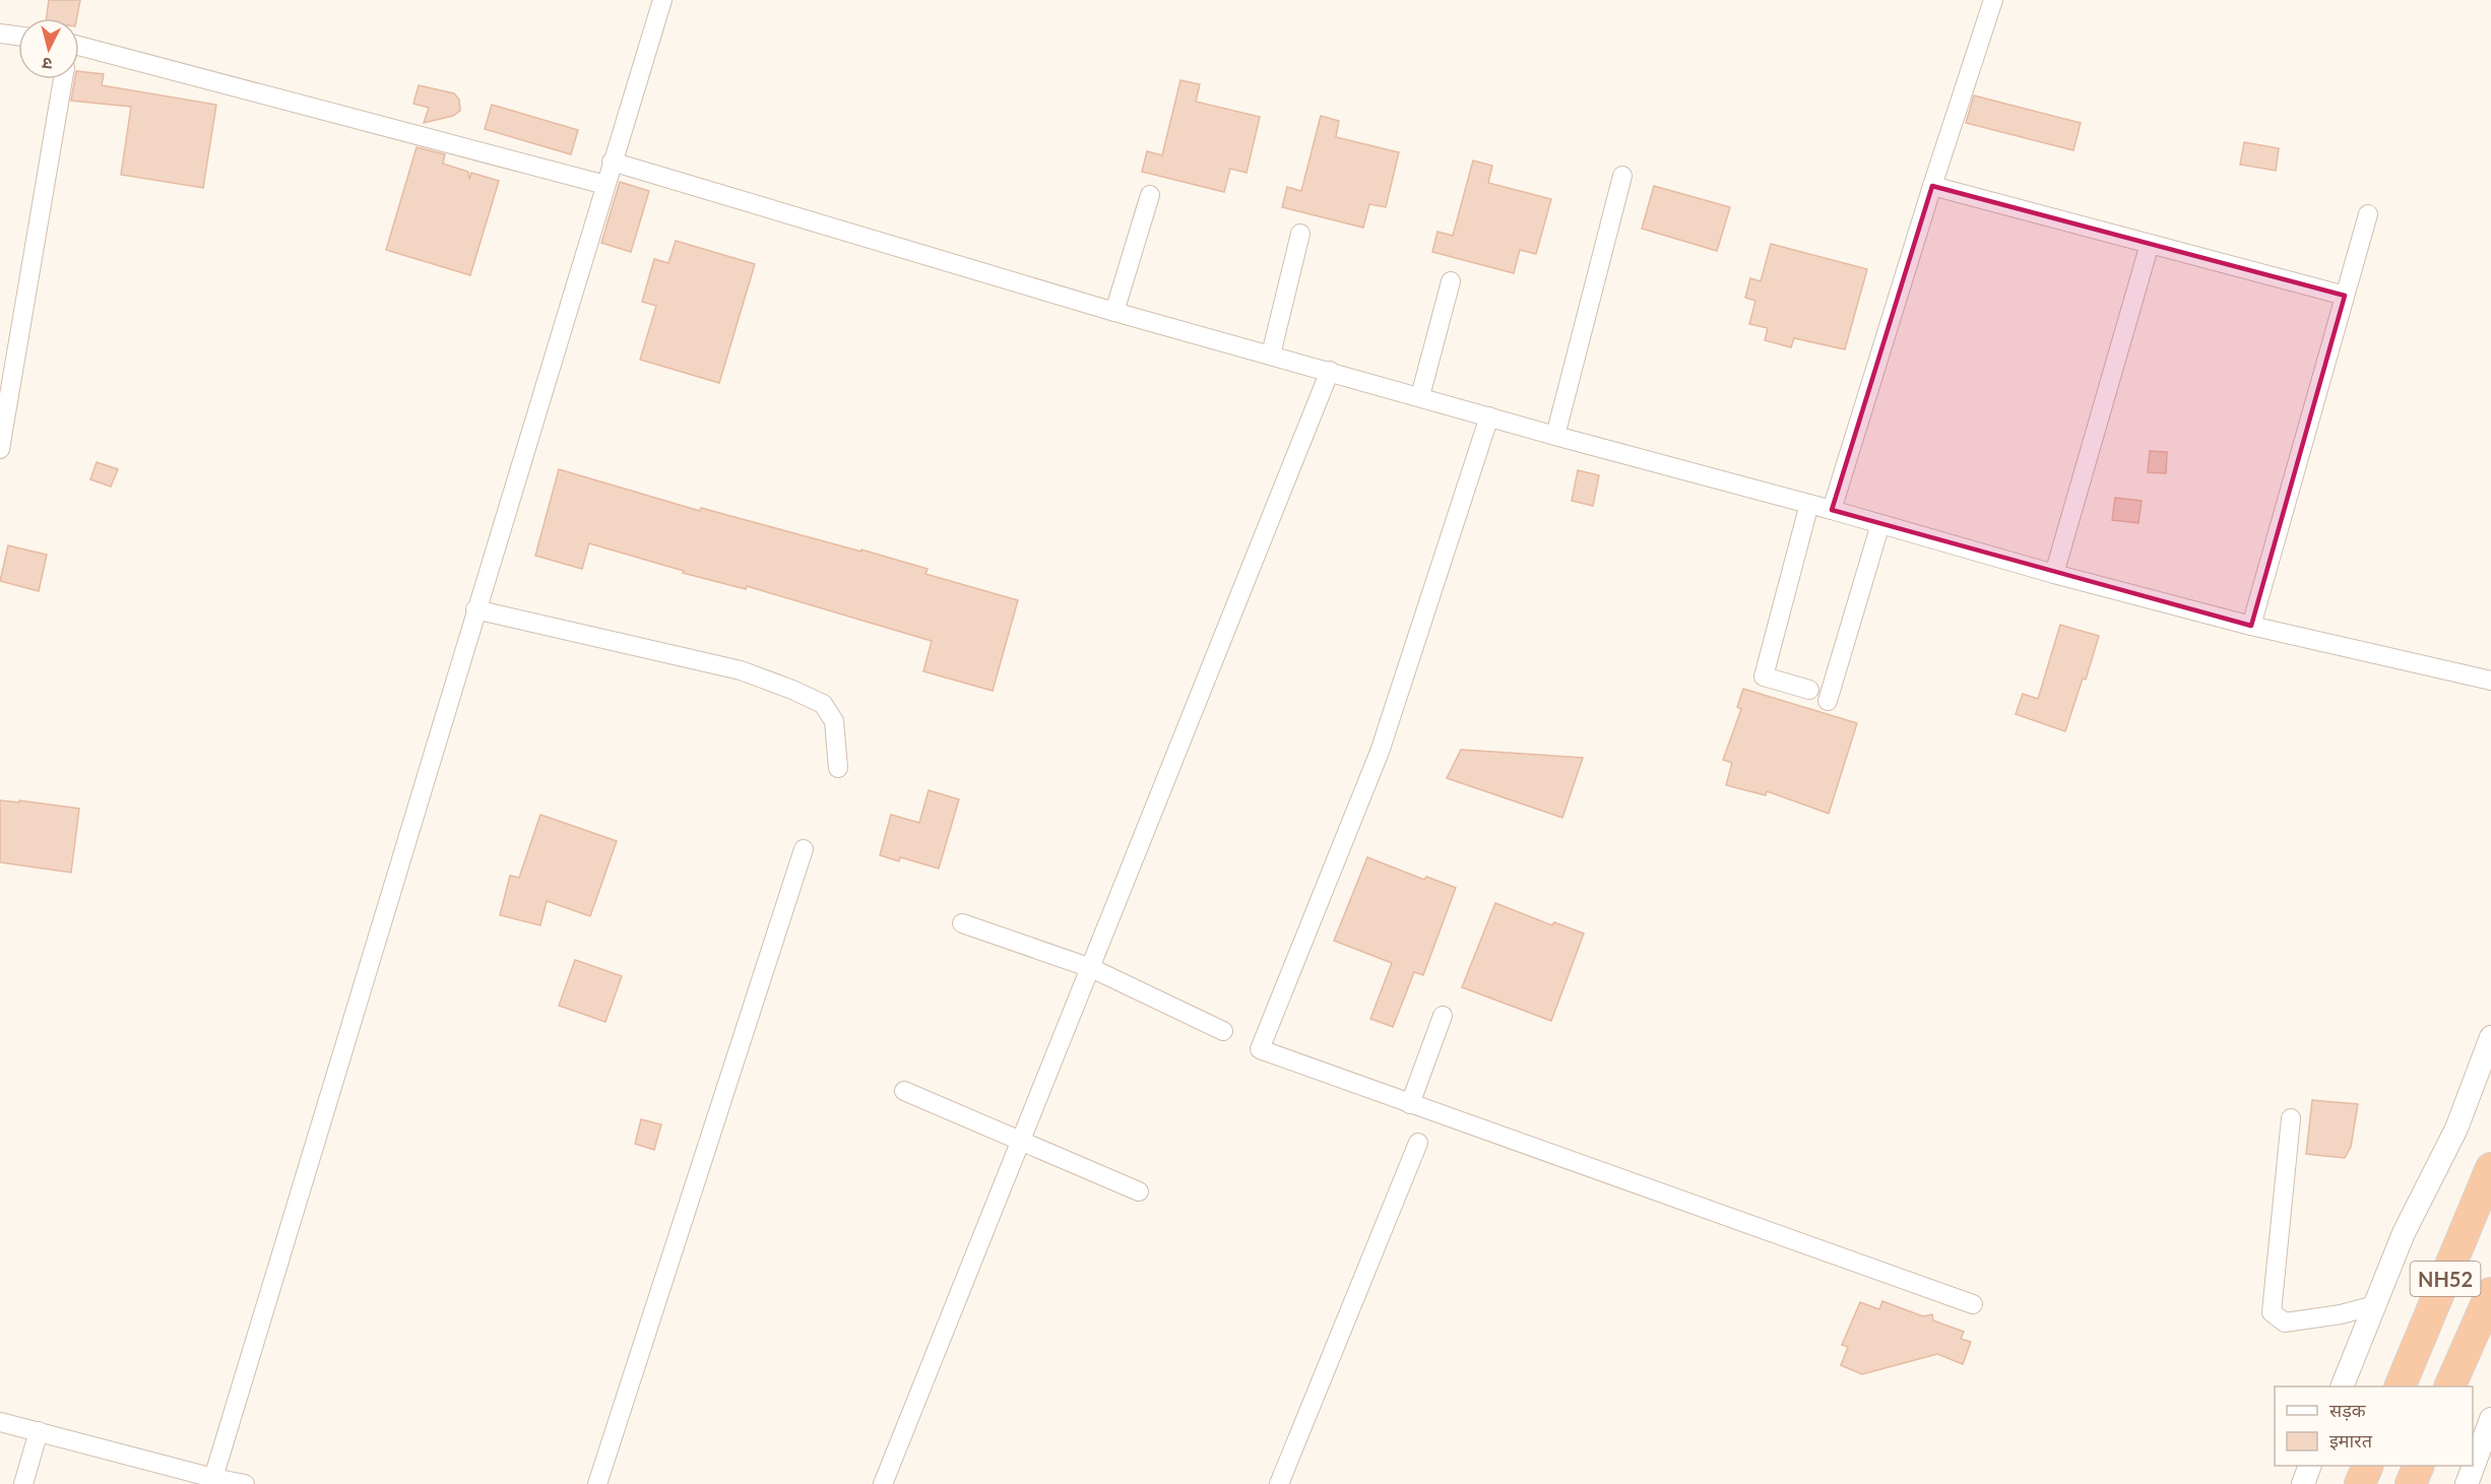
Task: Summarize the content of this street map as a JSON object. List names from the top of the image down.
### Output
{
  "streets": {
    "highway": ["NH52"]
  },
  "legend": ["सड़क", "इमारत"],
  "north": "bottom"
}
